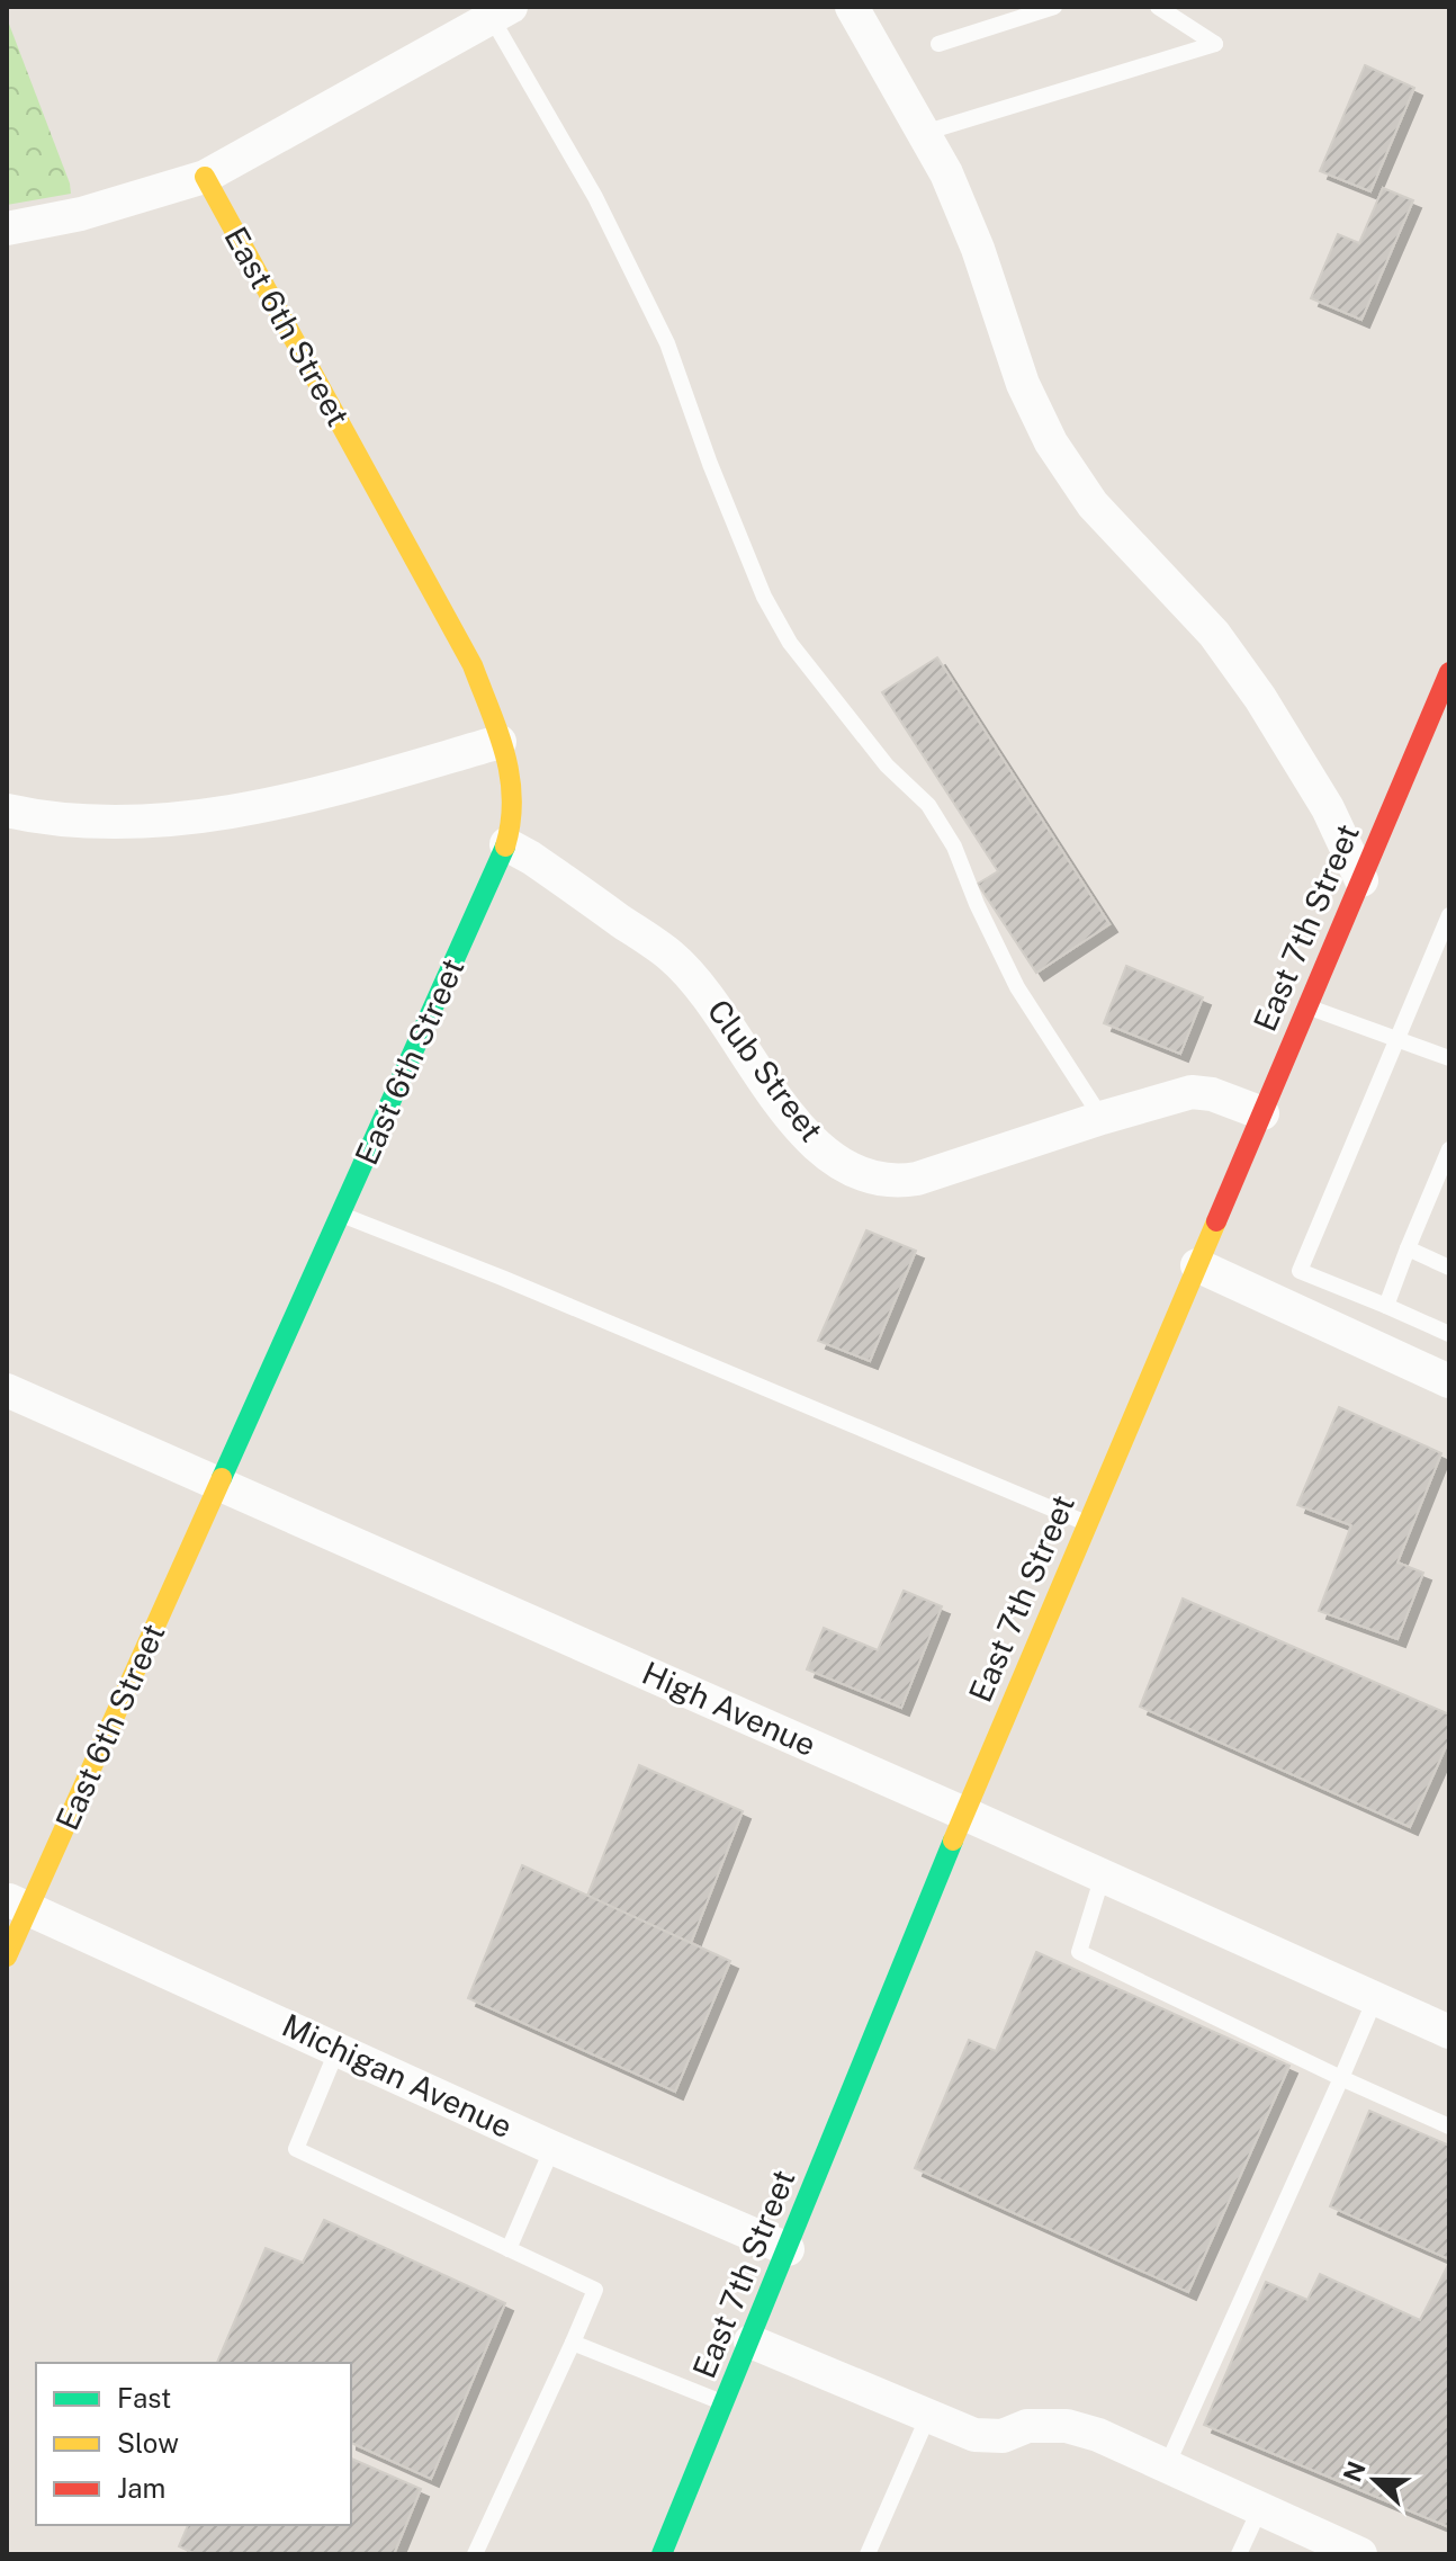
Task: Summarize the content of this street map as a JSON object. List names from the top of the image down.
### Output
{
  "streets": {
    "main road": ["East 6th Street", "East 7th Street"],
    "street": ["Club Street", "High Avenue", "Michigan Avenue"]
  },
  "crossings": [
    ["East 6th Street", "Club Street"],
    ["East 6th Street", "High Avenue"],
    ["East 6th Street", "Michigan Avenue"],
    ["East 7th Street", "Club Street"],
    ["East 7th Street", "High Avenue"],
    ["East 7th Street", "Michigan Avenue"]
  ],
  "legend": ["Fast", "Slow", "Jam"],
  "north": "left"
}
